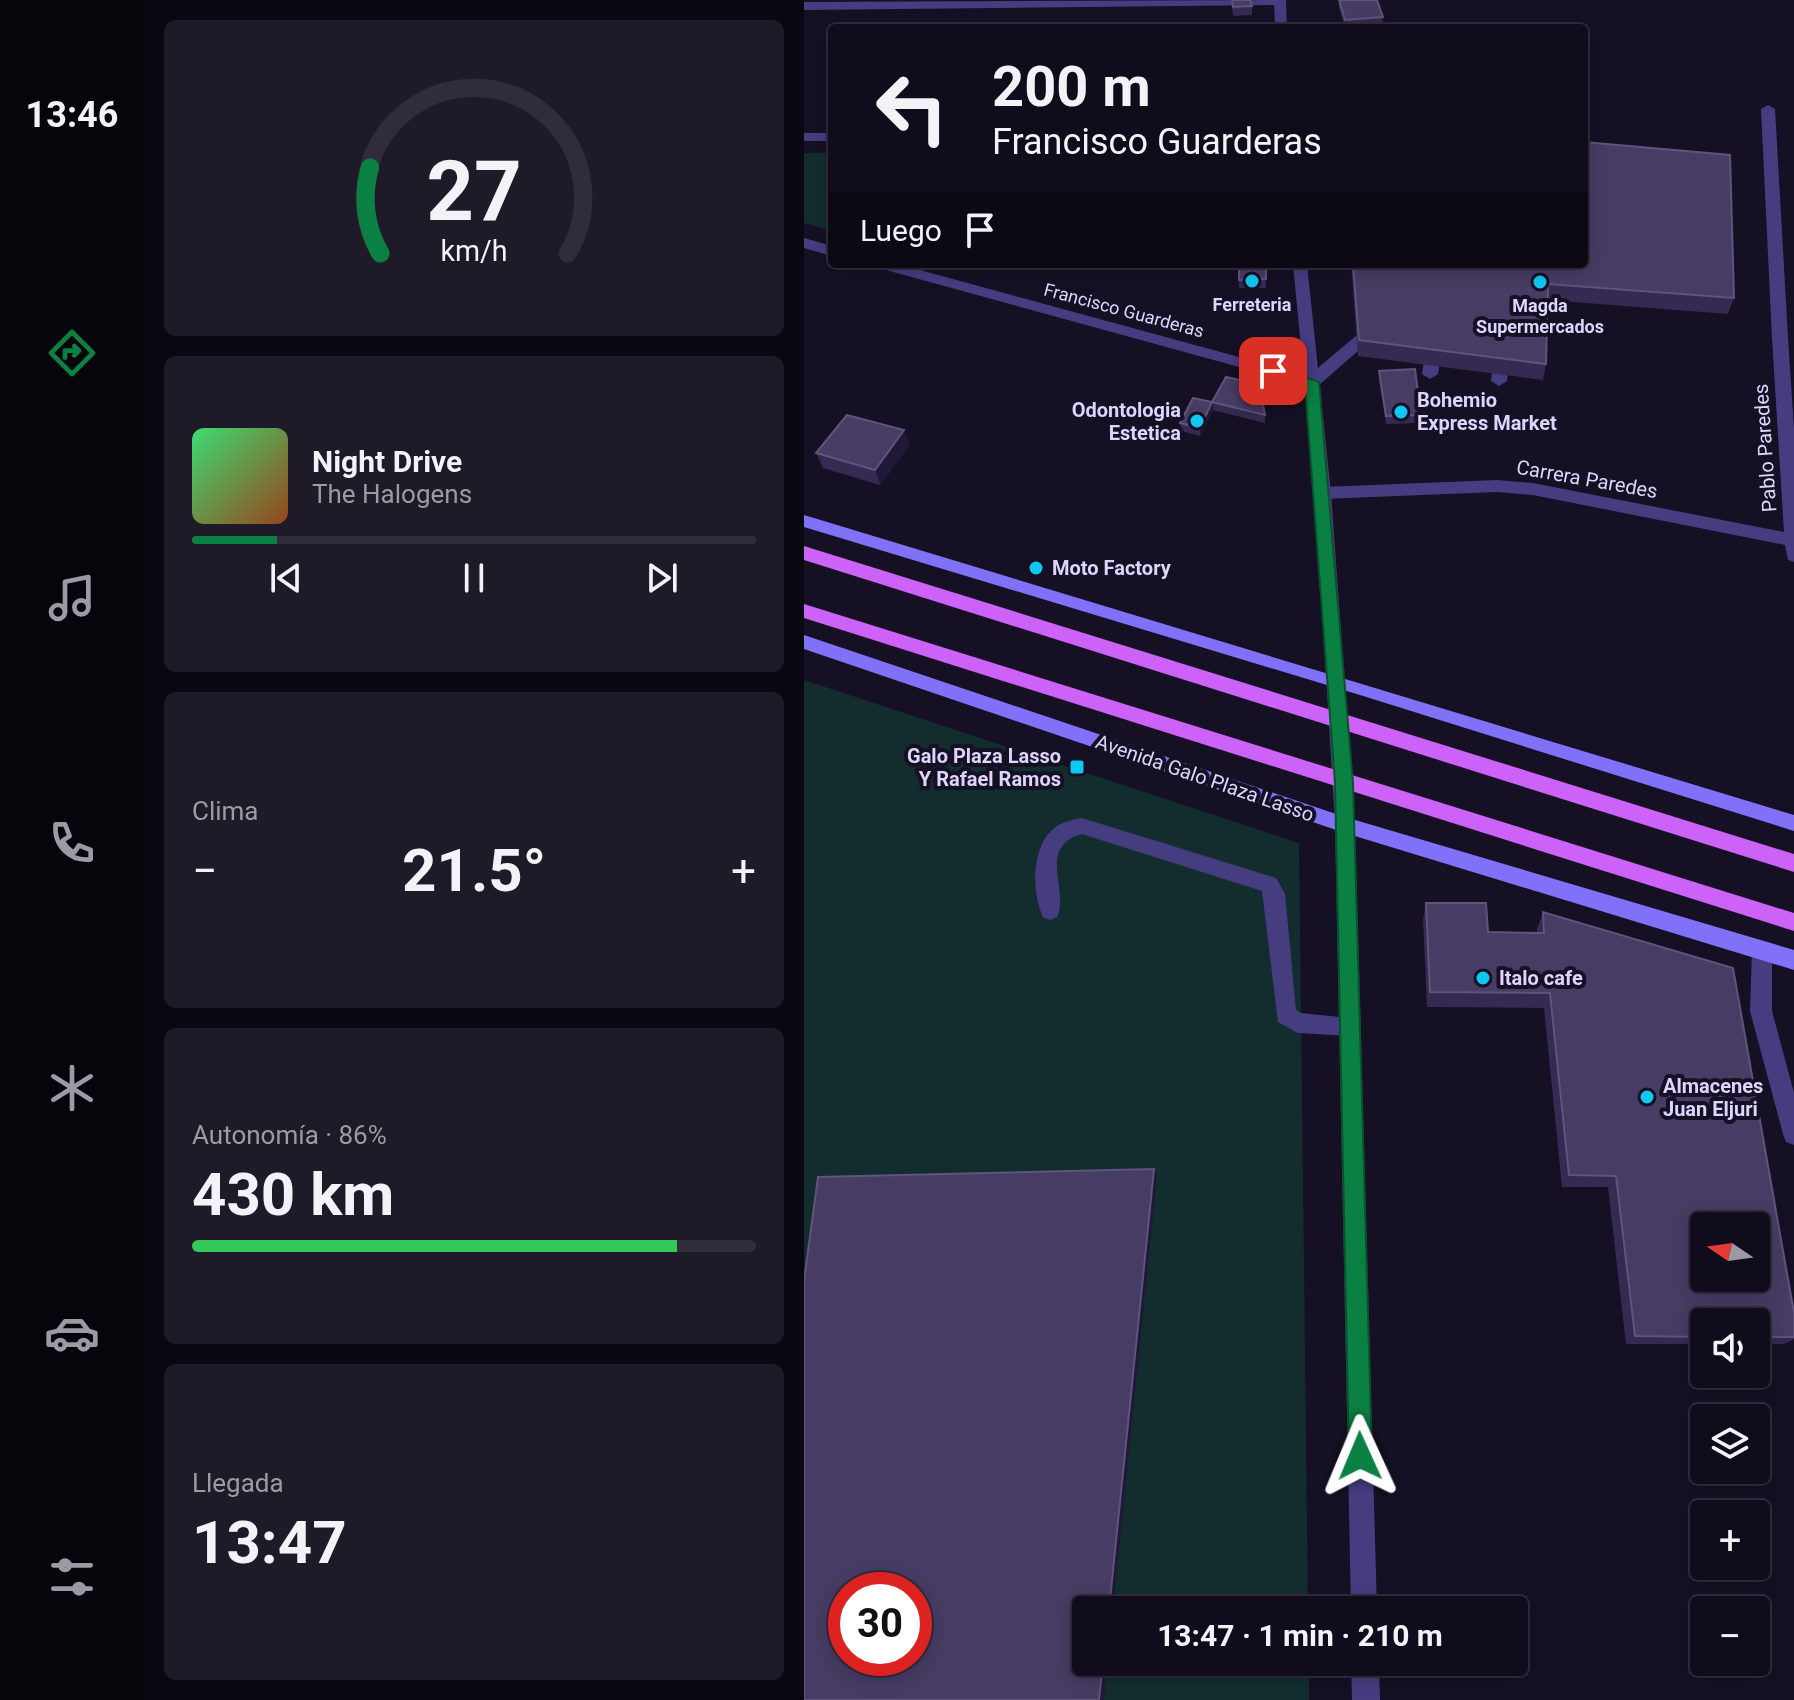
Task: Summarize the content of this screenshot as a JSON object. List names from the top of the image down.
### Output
{
  "streets": {
    "main road": ["Avenida Galo Plaza Lasso"],
    "street": ["Francisco Guarderas", "Pablo Paredes", "Carrera Paredes"]
  },
  "crossings": [
    ["Pablo Paredes", "Carrera Paredes"]
  ],
  "places": {
    "other": [
      "Ferreteria",
      "Magda Supermercados",
      "Bohemio Express Market",
      "Odontologia Estetica",
      "Moto Factory",
      "Italo cafe",
      "Almacenes Juan Eljuri"
    ],
    "transit": ["Galo Plaza Lasso Y Rafael Ramos"]
  },
  "north": "left",
  "page": {
    "tabs": "13:46",
    "turn": ["200 m", "Francisco Guarderas"],
    "then": "Luego",
    "song": ["Night Drive", "The Halogens"],
    "tile": [
      "Clima",
      ["Autonomía · 86%", "430 km"],
      ["Llegada", "13:47"]
    ],
    "heat": ["−", "21.5°", "+"],
    "map_buttons": ["+", "−"],
    "limit": "30",
    "trip": "13:47 · 1 min · 210 m",
    "gauge": ["27", "km/h"]
  }
}
